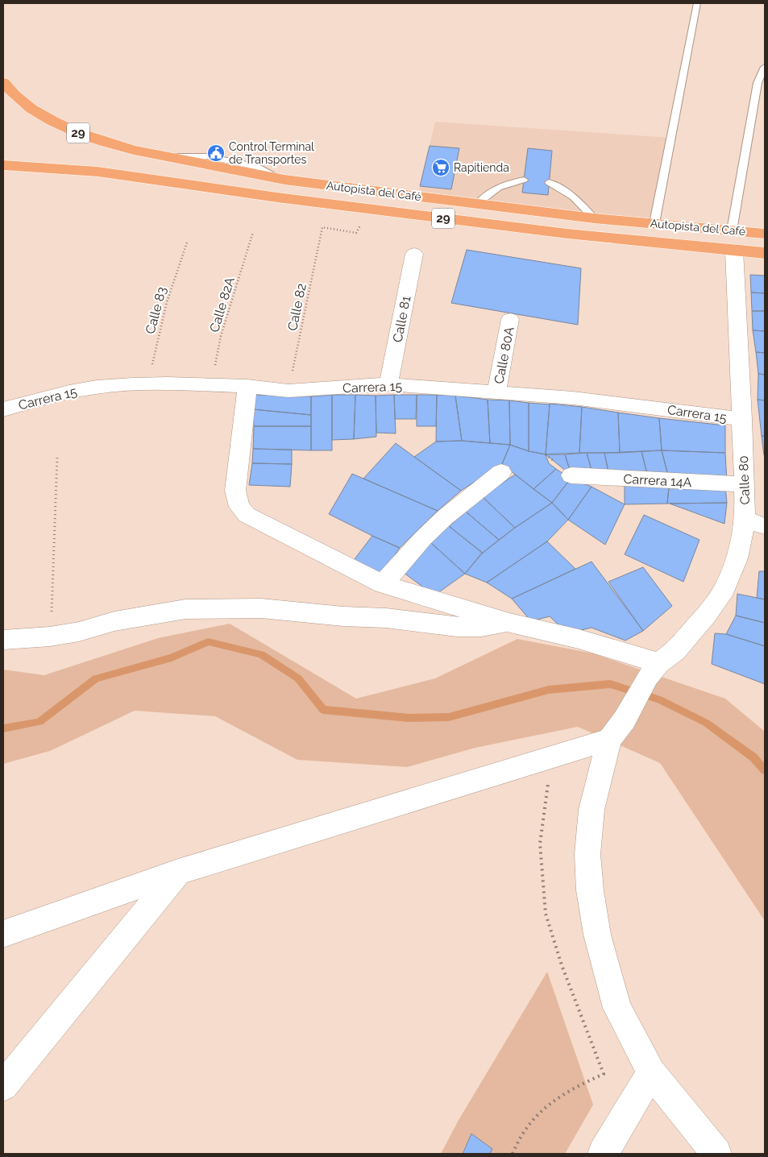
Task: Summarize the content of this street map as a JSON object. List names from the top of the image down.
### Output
{
  "streets": {
    "highway": ["29", "Autopista del Café"],
    "street": [
      "Calle 81",
      "Calle 80A",
      "Carrera 15",
      "Carrera 14A",
      "Calle 80"
    ],
    "path": ["Calle 82A", "Calle 82", "Calle 83"]
  },
  "crossings": [
    ["Autopista del Café", "Calle 80"],
    ["Calle 82A", "Carrera 15"],
    ["Calle 82", "Carrera 15"],
    ["Calle 83", "Carrera 15"],
    ["Calle 81", "Carrera 15"],
    ["Calle 80A", "Carrera 15"],
    ["Carrera 15", "Calle 80"],
    ["Carrera 14A", "Calle 80"]
  ],
  "places": {
    "public building": ["Control Terminal de Transportes"],
    "supermarket": ["Rapitienda"]
  }
}
